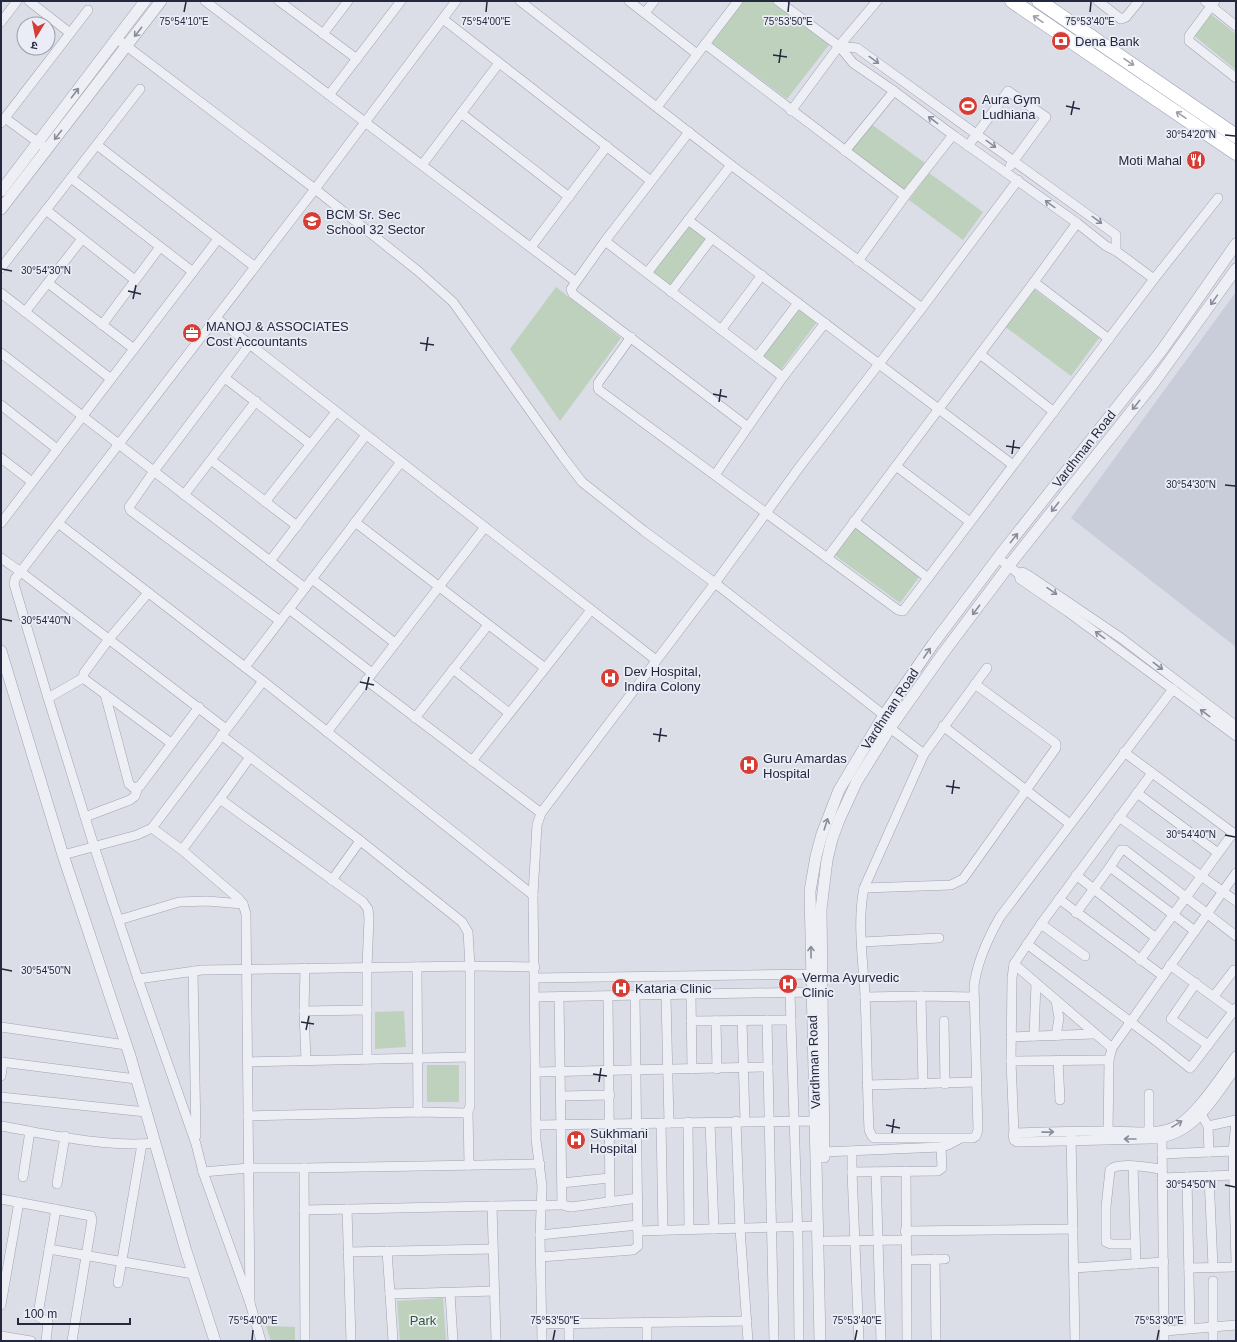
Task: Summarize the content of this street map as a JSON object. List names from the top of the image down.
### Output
{
  "streets": {
    "street": ["Vardhman Road"]
  },
  "parks": ["Park"],
  "places": {
    "bank": ["Dena Bank"],
    "sports": ["Aura Gym Ludhiana"],
    "restaurant": ["Moti Mahal"],
    "school or university": ["BCM Sr. Sec School 32 Sector"],
    "office": ["MANOJ & ASSOCIATES Cost Accountants"],
    "hospital": [
      "Dev Hospital, Indira Colony",
      "Guru Amardas Hospital",
      "Verma Ayurvedic Clinic",
      "Kataria Clinic",
      "Sukhmani Hospital"
    ]
  },
  "scale_bar": "100 m",
  "north": "bottom",
  "coordinates": [
    "75°54'00\"E",
    "75°53'50\"E",
    "75°53'40\"E",
    "75°54'10\"E",
    "30°54'20\"N",
    "30°54'30\"N",
    "30°54'40\"N",
    "30°54'50\"N",
    "75°53'30\"E"
  ]
}
